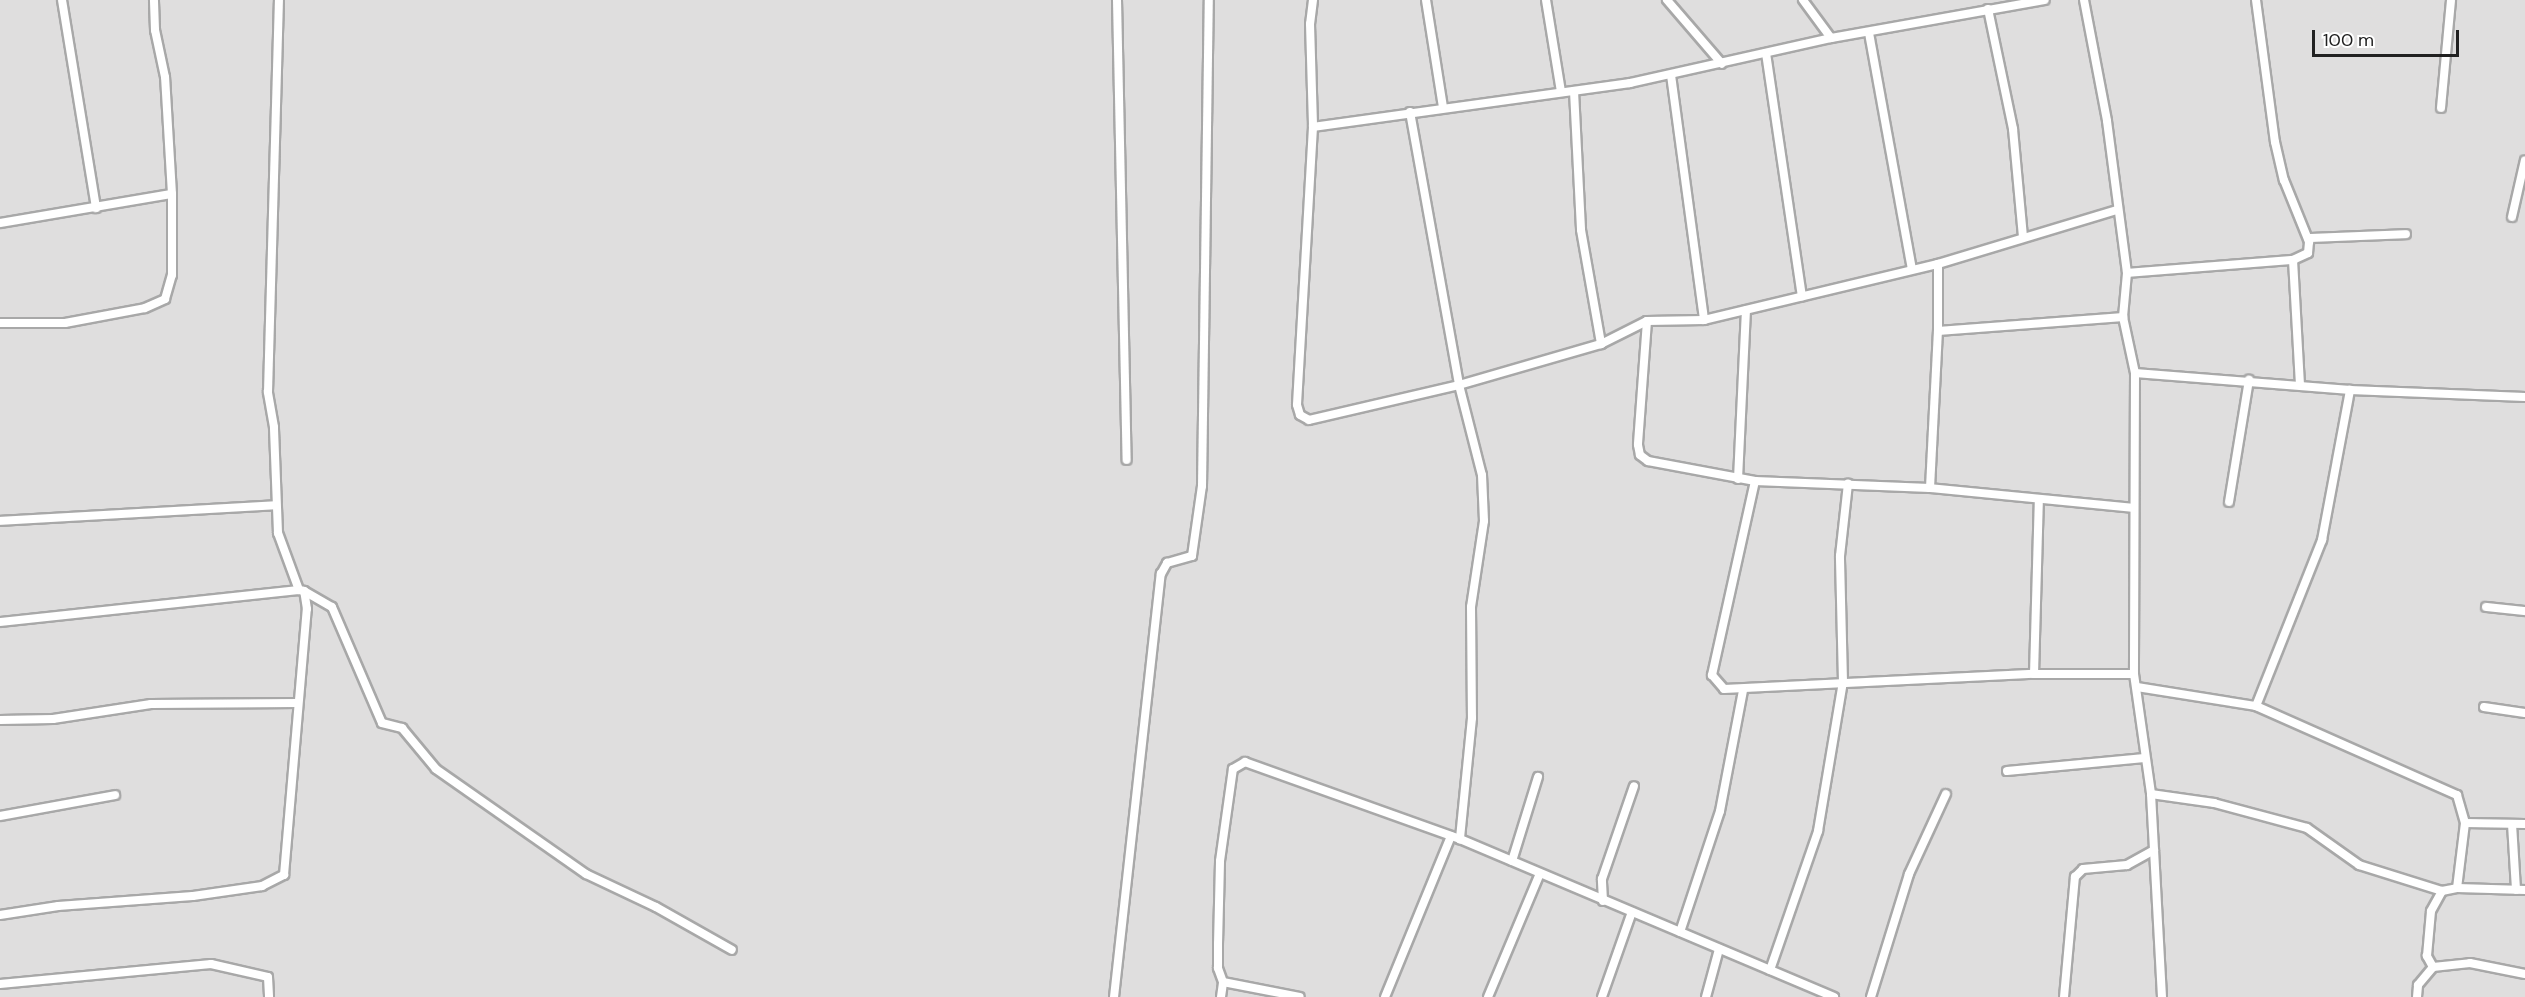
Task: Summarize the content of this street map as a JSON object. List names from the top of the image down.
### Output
{
  "scale_bar": "100 m"
}
